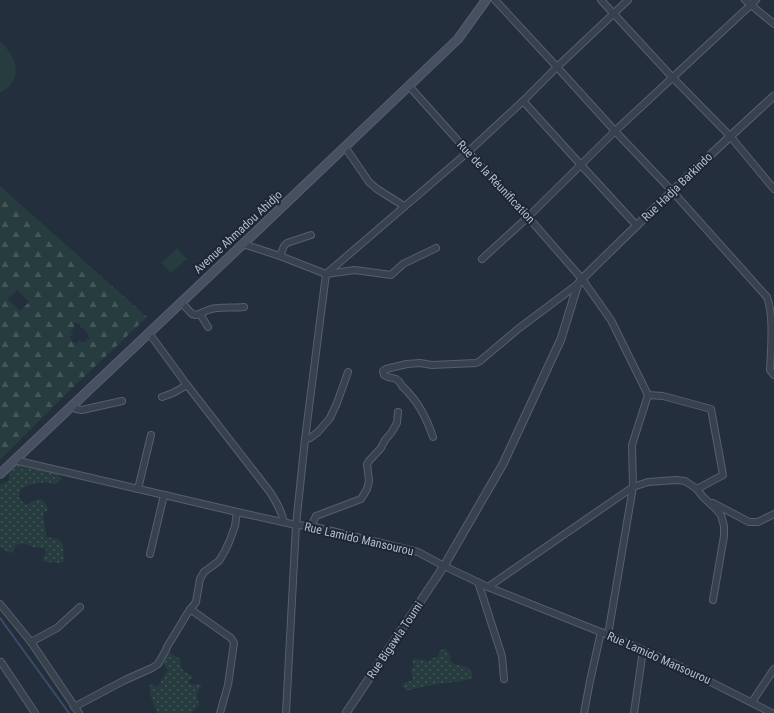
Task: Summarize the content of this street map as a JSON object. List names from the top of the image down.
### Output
{
  "streets": {
    "main road": ["Avenue Ahmadou Ahidjo"],
    "street": [
      "Rue de la Réunification",
      "Rue Hadja Barkindo",
      "Rue Lamido Mansourou",
      "Rue Bigawla Toumi"
    ]
  },
  "crossings": [
    ["Rue de la Réunification", "Rue Hadja Barkindo"],
    ["Rue de la Réunification", "Avenue Ahmadou Ahidjo"],
    ["Rue de la Réunification", "Rue Bigawla Toumi"],
    ["Rue Hadja Barkindo", "Rue Bigawla Toumi"],
    ["Avenue Ahmadou Ahidjo", "Rue Lamido Mansourou"],
    ["Rue Lamido Mansourou", "Rue Bigawla Toumi"]
  ]
}
